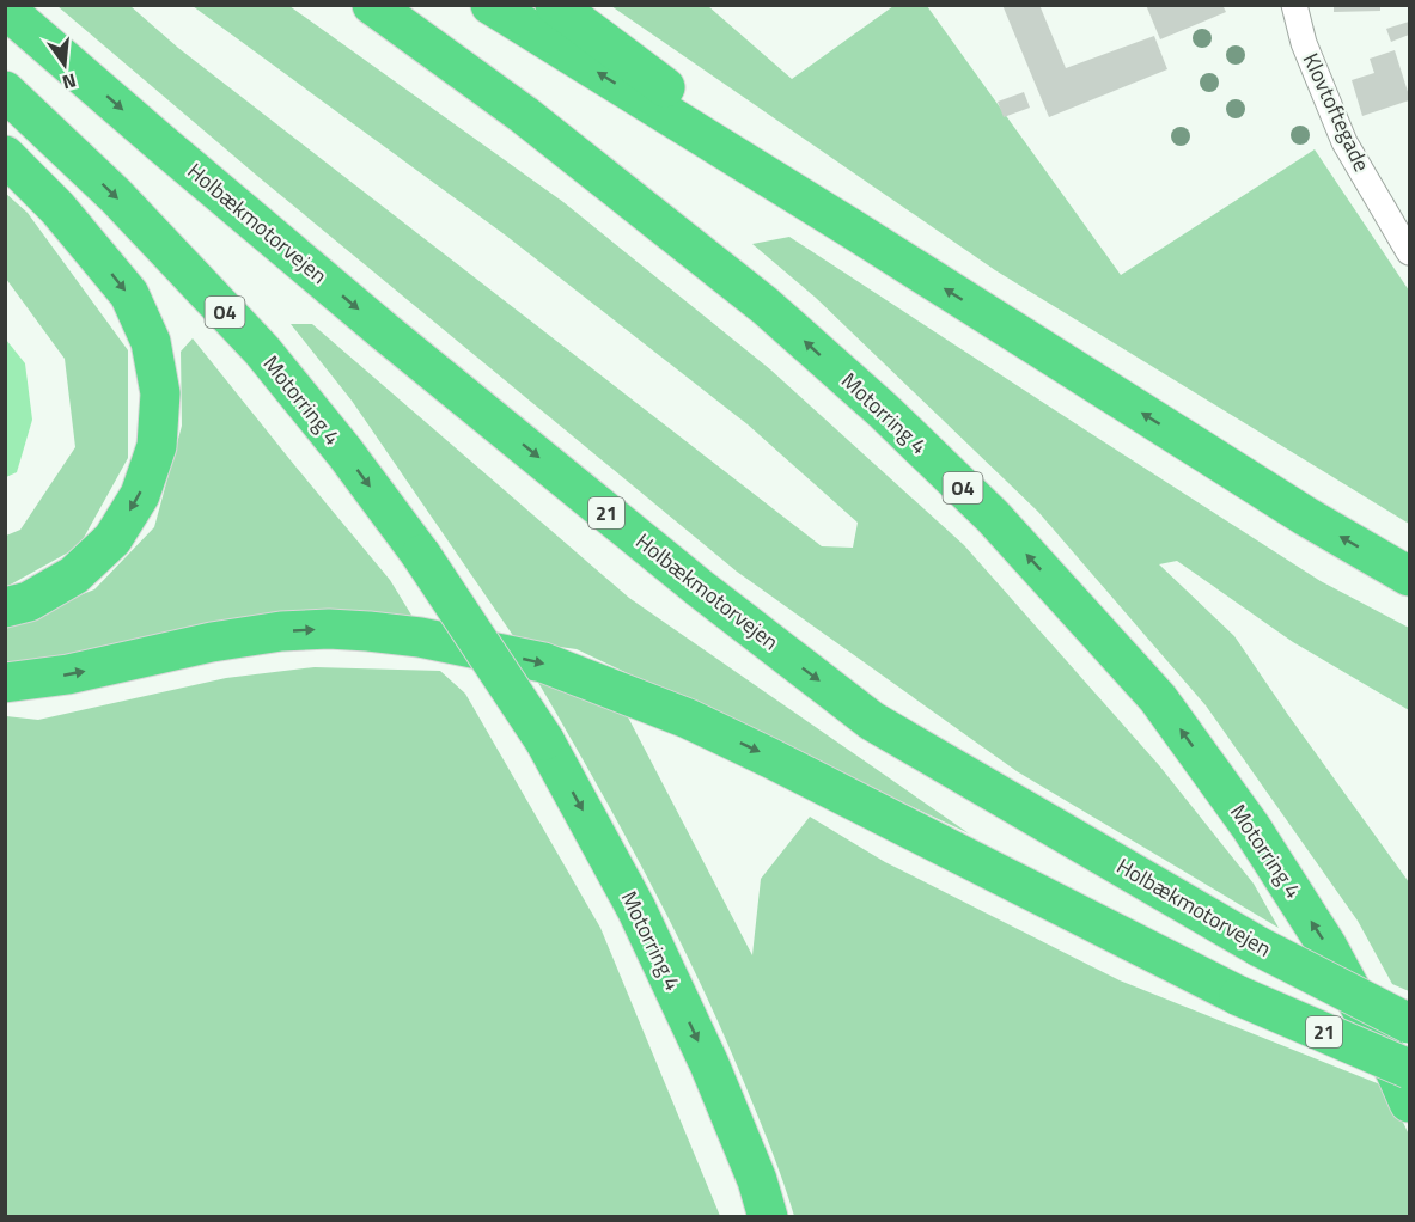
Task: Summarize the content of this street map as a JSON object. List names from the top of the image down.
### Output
{
  "streets": {
    "highway": [
      "Holbækmotorvejen",
      "O4",
      "Motorring 4",
      "21"
    ],
    "street": ["Klovtoftegade"]
  },
  "north": "bottom"
}
